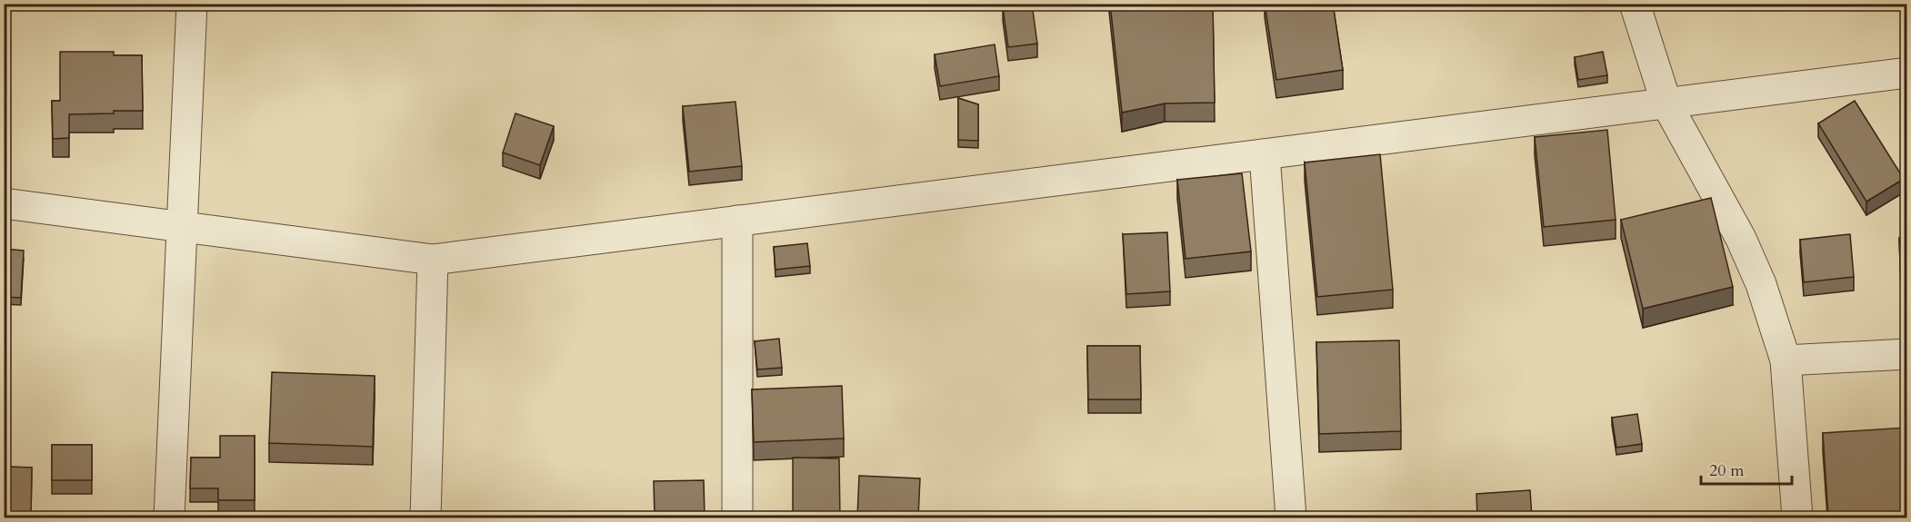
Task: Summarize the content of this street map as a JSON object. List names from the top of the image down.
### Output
{
  "scale_bar": "20 m"
}
